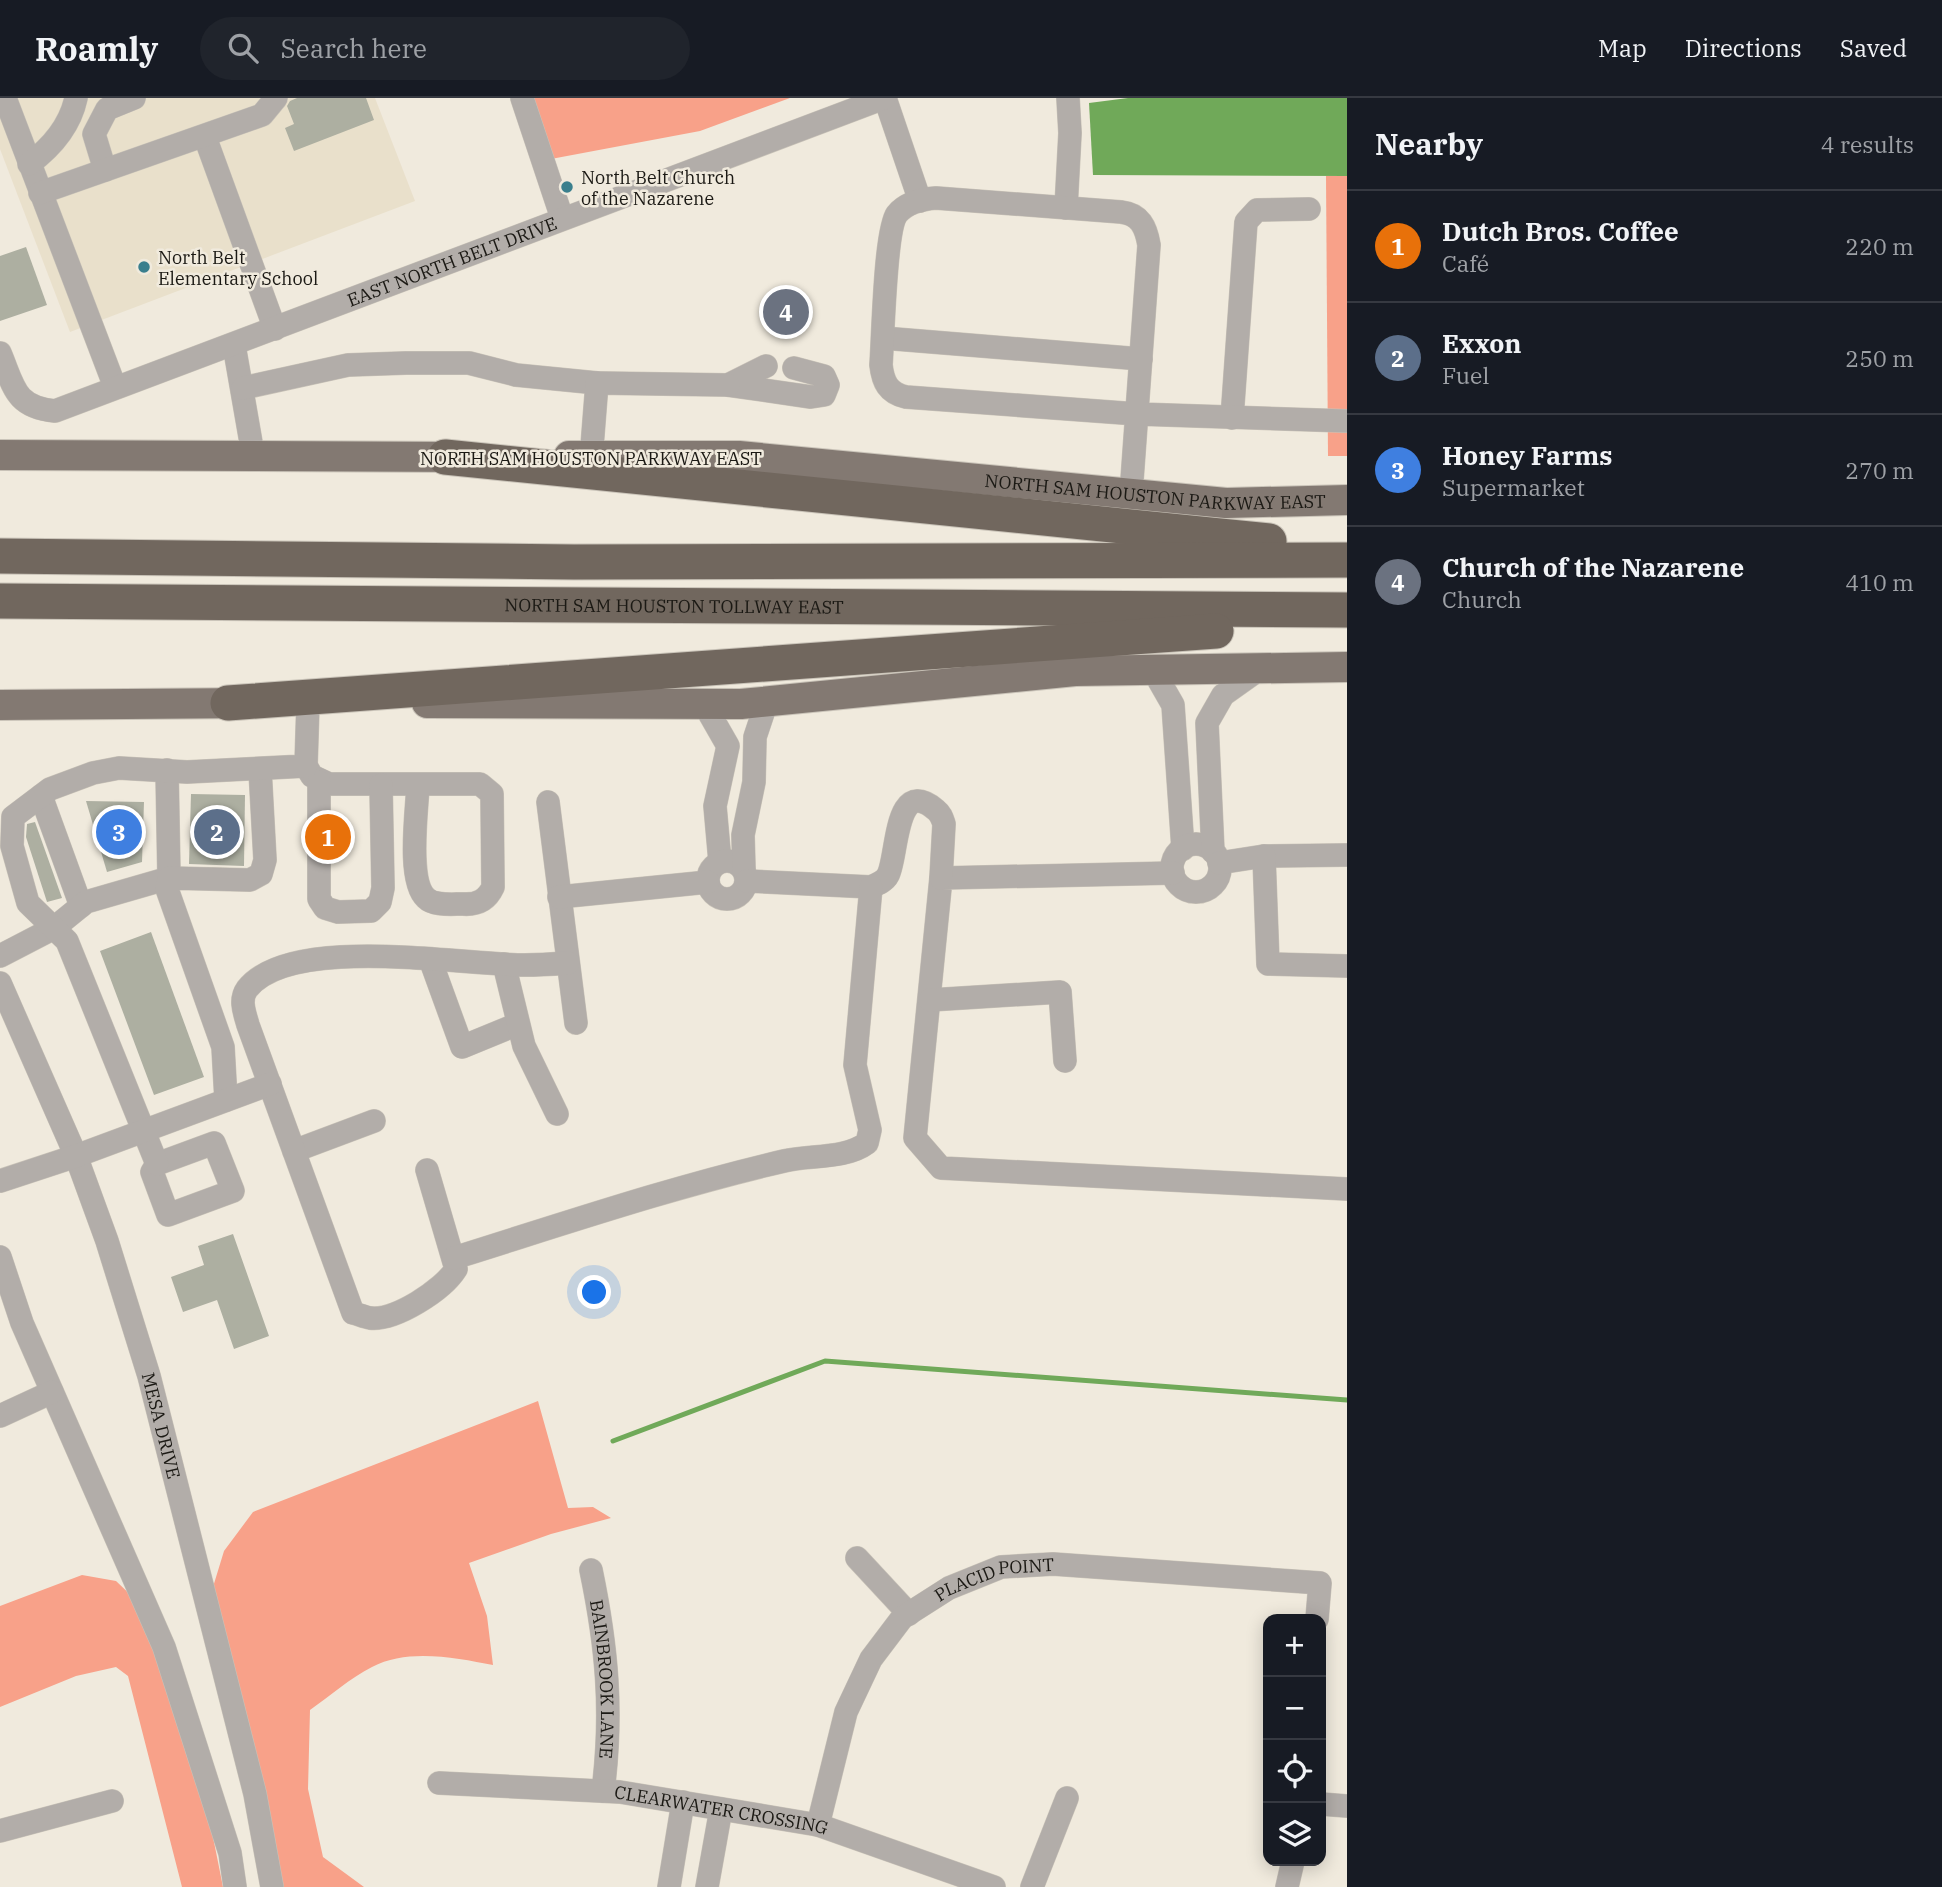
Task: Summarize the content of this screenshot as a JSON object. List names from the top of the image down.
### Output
{
  "streets": {
    "highway": ["NORTH SAM HOUSTON TOLLWAY EAST"],
    "main road": ["NORTH SAM HOUSTON PARKWAY EAST"],
    "street": [
      "EAST NORTH BELT DRIVE",
      "MESA DRIVE",
      "PLACID POINT",
      "BAINBROOK LANE",
      "CLEARWATER CROSSING"
    ]
  },
  "crossings": [
    ["PLACID POINT", "CLEARWATER CROSSING"],
    ["BAINBROOK LANE", "CLEARWATER CROSSING"]
  ],
  "places": ["North Belt Church of the Nazarene", "North Belt Elementary School"],
  "page": {
    "header": "Roamly",
    "search": "Search here",
    "nav": ["Map", "Directions", "Saved"],
    "heading": ["Nearby", "4 results"],
    "list": [
      {
        "mark": "1",
        "name": "Dutch Bros. Coffee",
        "note": "Café",
        "value": "220 m"
      },
      {
        "mark": "2",
        "name": "Exxon",
        "note": "Fuel",
        "value": "250 m"
      },
      {
        "mark": "3",
        "name": "Honey Farms",
        "note": "Supermarket",
        "value": "270 m"
      },
      {
        "mark": "4",
        "name": "Church of the Nazarene",
        "note": "Church",
        "value": "410 m"
      }
    ],
    "pins": [
      "4",
      "2",
      "3",
      "1"
    ],
    "map_buttons": ["+", "−"]
  }
}
